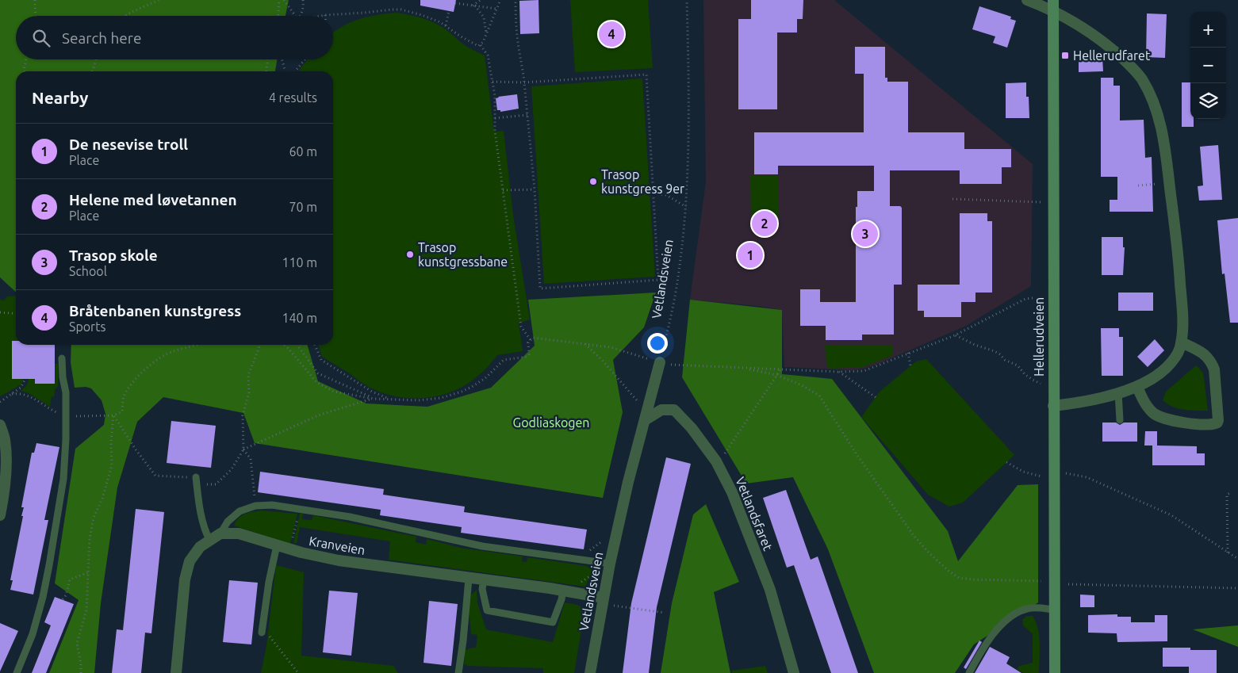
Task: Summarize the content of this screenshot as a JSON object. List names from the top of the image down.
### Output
{
  "streets": {
    "main road": ["Hellerudveien"],
    "street": ["Vetlandsveien", "Vetlandsfaret", "Kranveien"]
  },
  "crossings": [
    ["Vetlandsveien", "Vetlandsfaret"],
    ["Vetlandsveien", "Kranveien"]
  ],
  "parks": ["Godliaskogen"],
  "places": {
    "transit": ["Hellerudfaret"],
    "other": ["Trasop kunstgress 9er", "Trasop kunstgressbane"]
  },
  "page": {
    "map_buttons": ["+", "−"],
    "search": "Search here",
    "pins": [
      "4",
      "2",
      "3",
      "1"
    ],
    "heading": ["Nearby", "4 results"],
    "list": [
      {
        "mark": "1",
        "name": "De nesevise troll",
        "note": "Place",
        "value": "60 m"
      },
      {
        "mark": "2",
        "name": "Helene med løvetannen",
        "note": "Place",
        "value": "70 m"
      },
      {
        "mark": "3",
        "name": "Trasop skole",
        "note": "School",
        "value": "110 m"
      },
      {
        "mark": "4",
        "name": "Bråtenbanen kunstgress",
        "note": "Sports",
        "value": "140 m"
      }
    ]
  }
}
